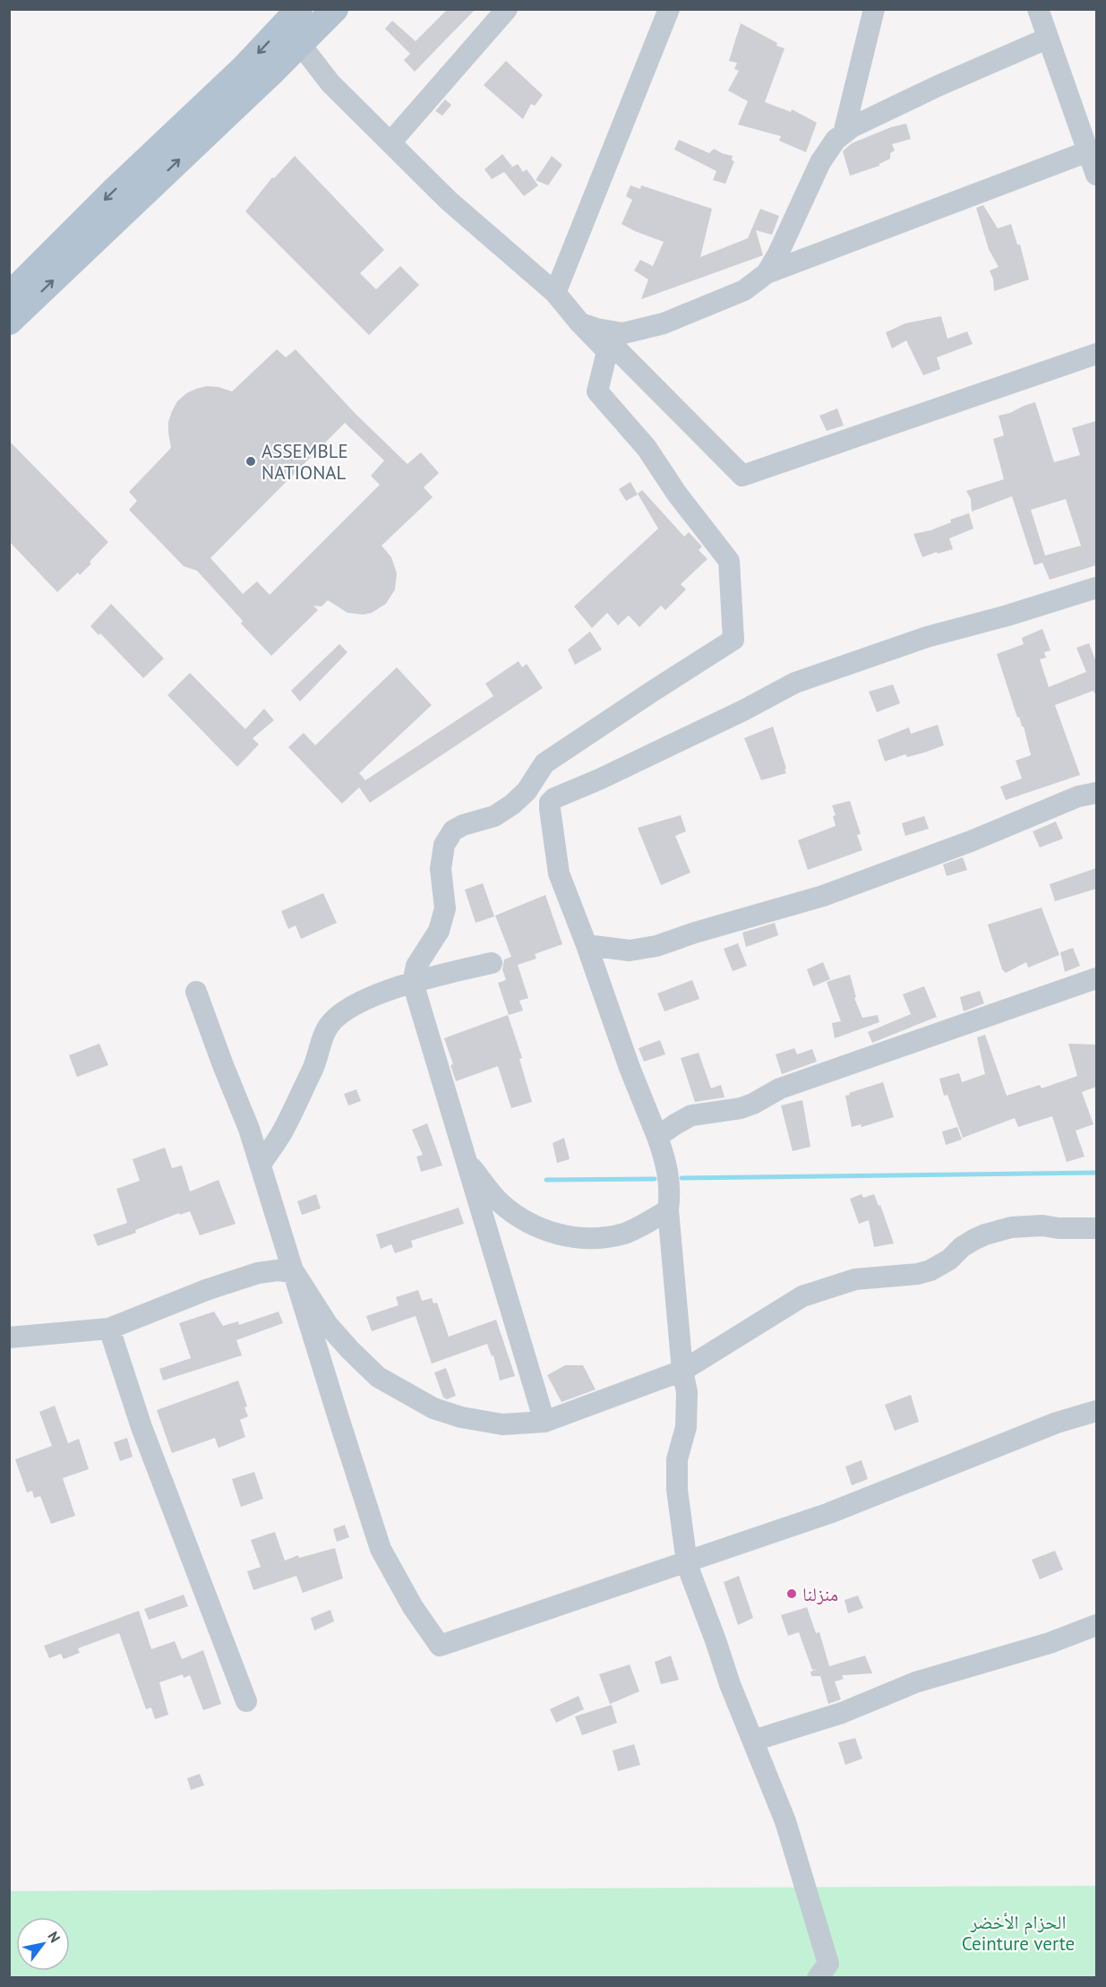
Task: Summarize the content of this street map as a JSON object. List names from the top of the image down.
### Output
{
  "parks": ["الحزام الأخضر Ceinture verte"],
  "places": ["ASSEMBLE NATIONAL", "منزلنا"],
  "north": "top right"
}
